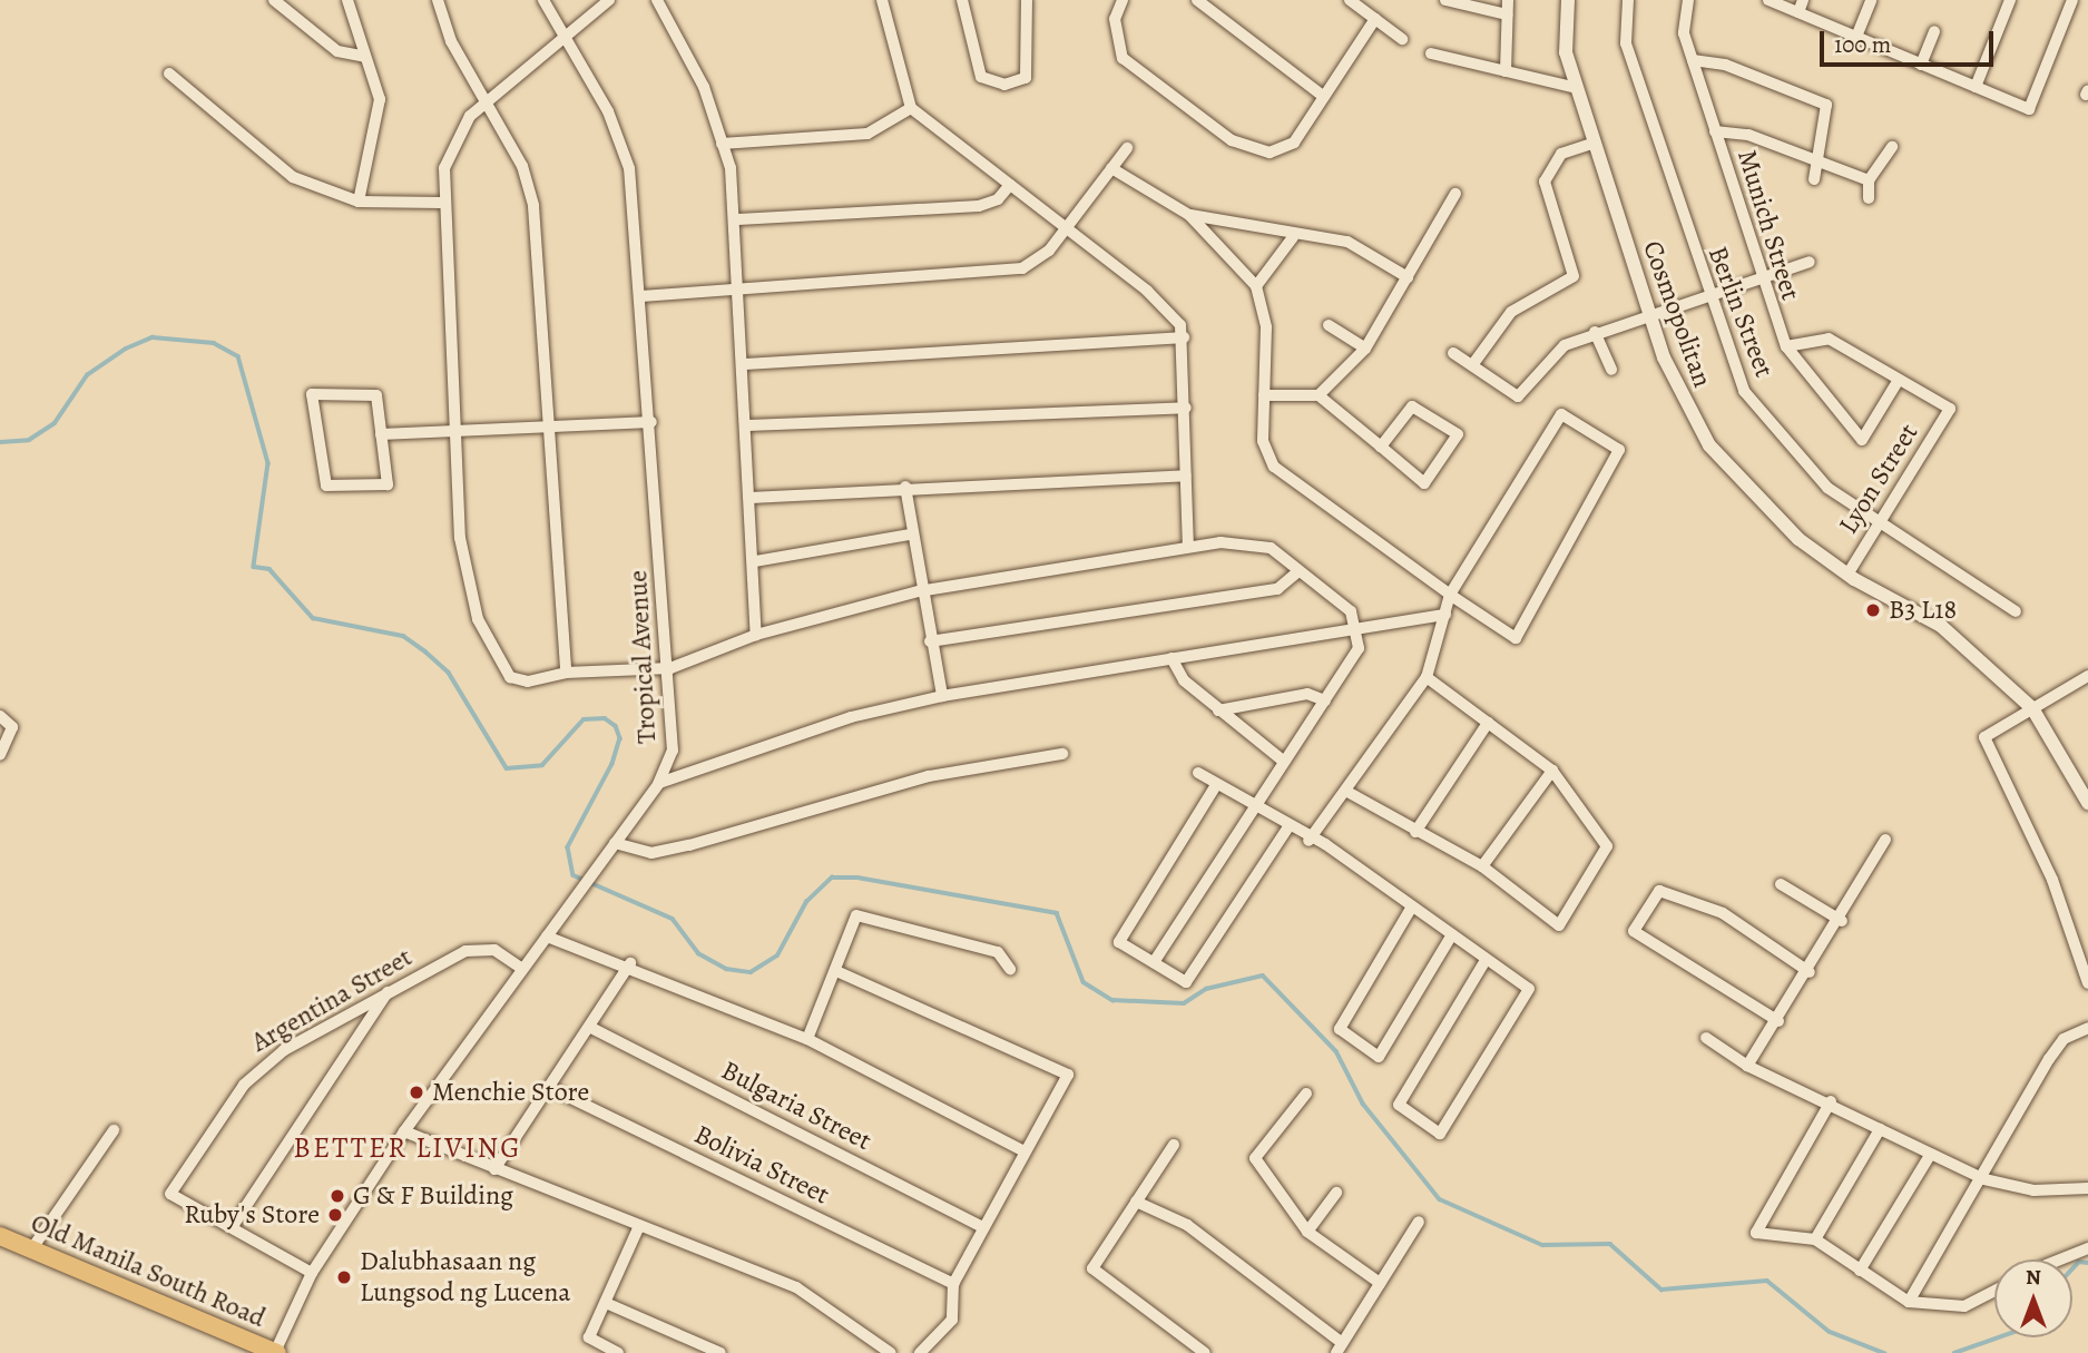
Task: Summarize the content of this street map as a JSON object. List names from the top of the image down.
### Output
{
  "streets": {
    "main road": ["Old Manila South Road"],
    "street": [
      "Munich Street",
      "Berlin Street",
      "Cosmopolitan",
      "Lyon Street",
      "Tropical Avenue",
      "Argentina Street",
      "Bulgaria Street",
      "Bolivia Street"
    ]
  },
  "crossings": [
    ["Munich Street", "Lyon Street"],
    ["Berlin Street", "Lyon Street"],
    ["Cosmopolitan", "Lyon Street"],
    ["Tropical Avenue", "Argentina Street"],
    ["Tropical Avenue", "Old Manila South Road"]
  ],
  "districts": ["BETTER LIVING"],
  "places": [
    "B3 L18",
    "Menchie Store",
    "G & F Building",
    "Ruby's Store",
    "Dalubhasaan ng Lungsod ng Lucena"
  ],
  "scale_bar": "100 m",
  "north": "top"
}
